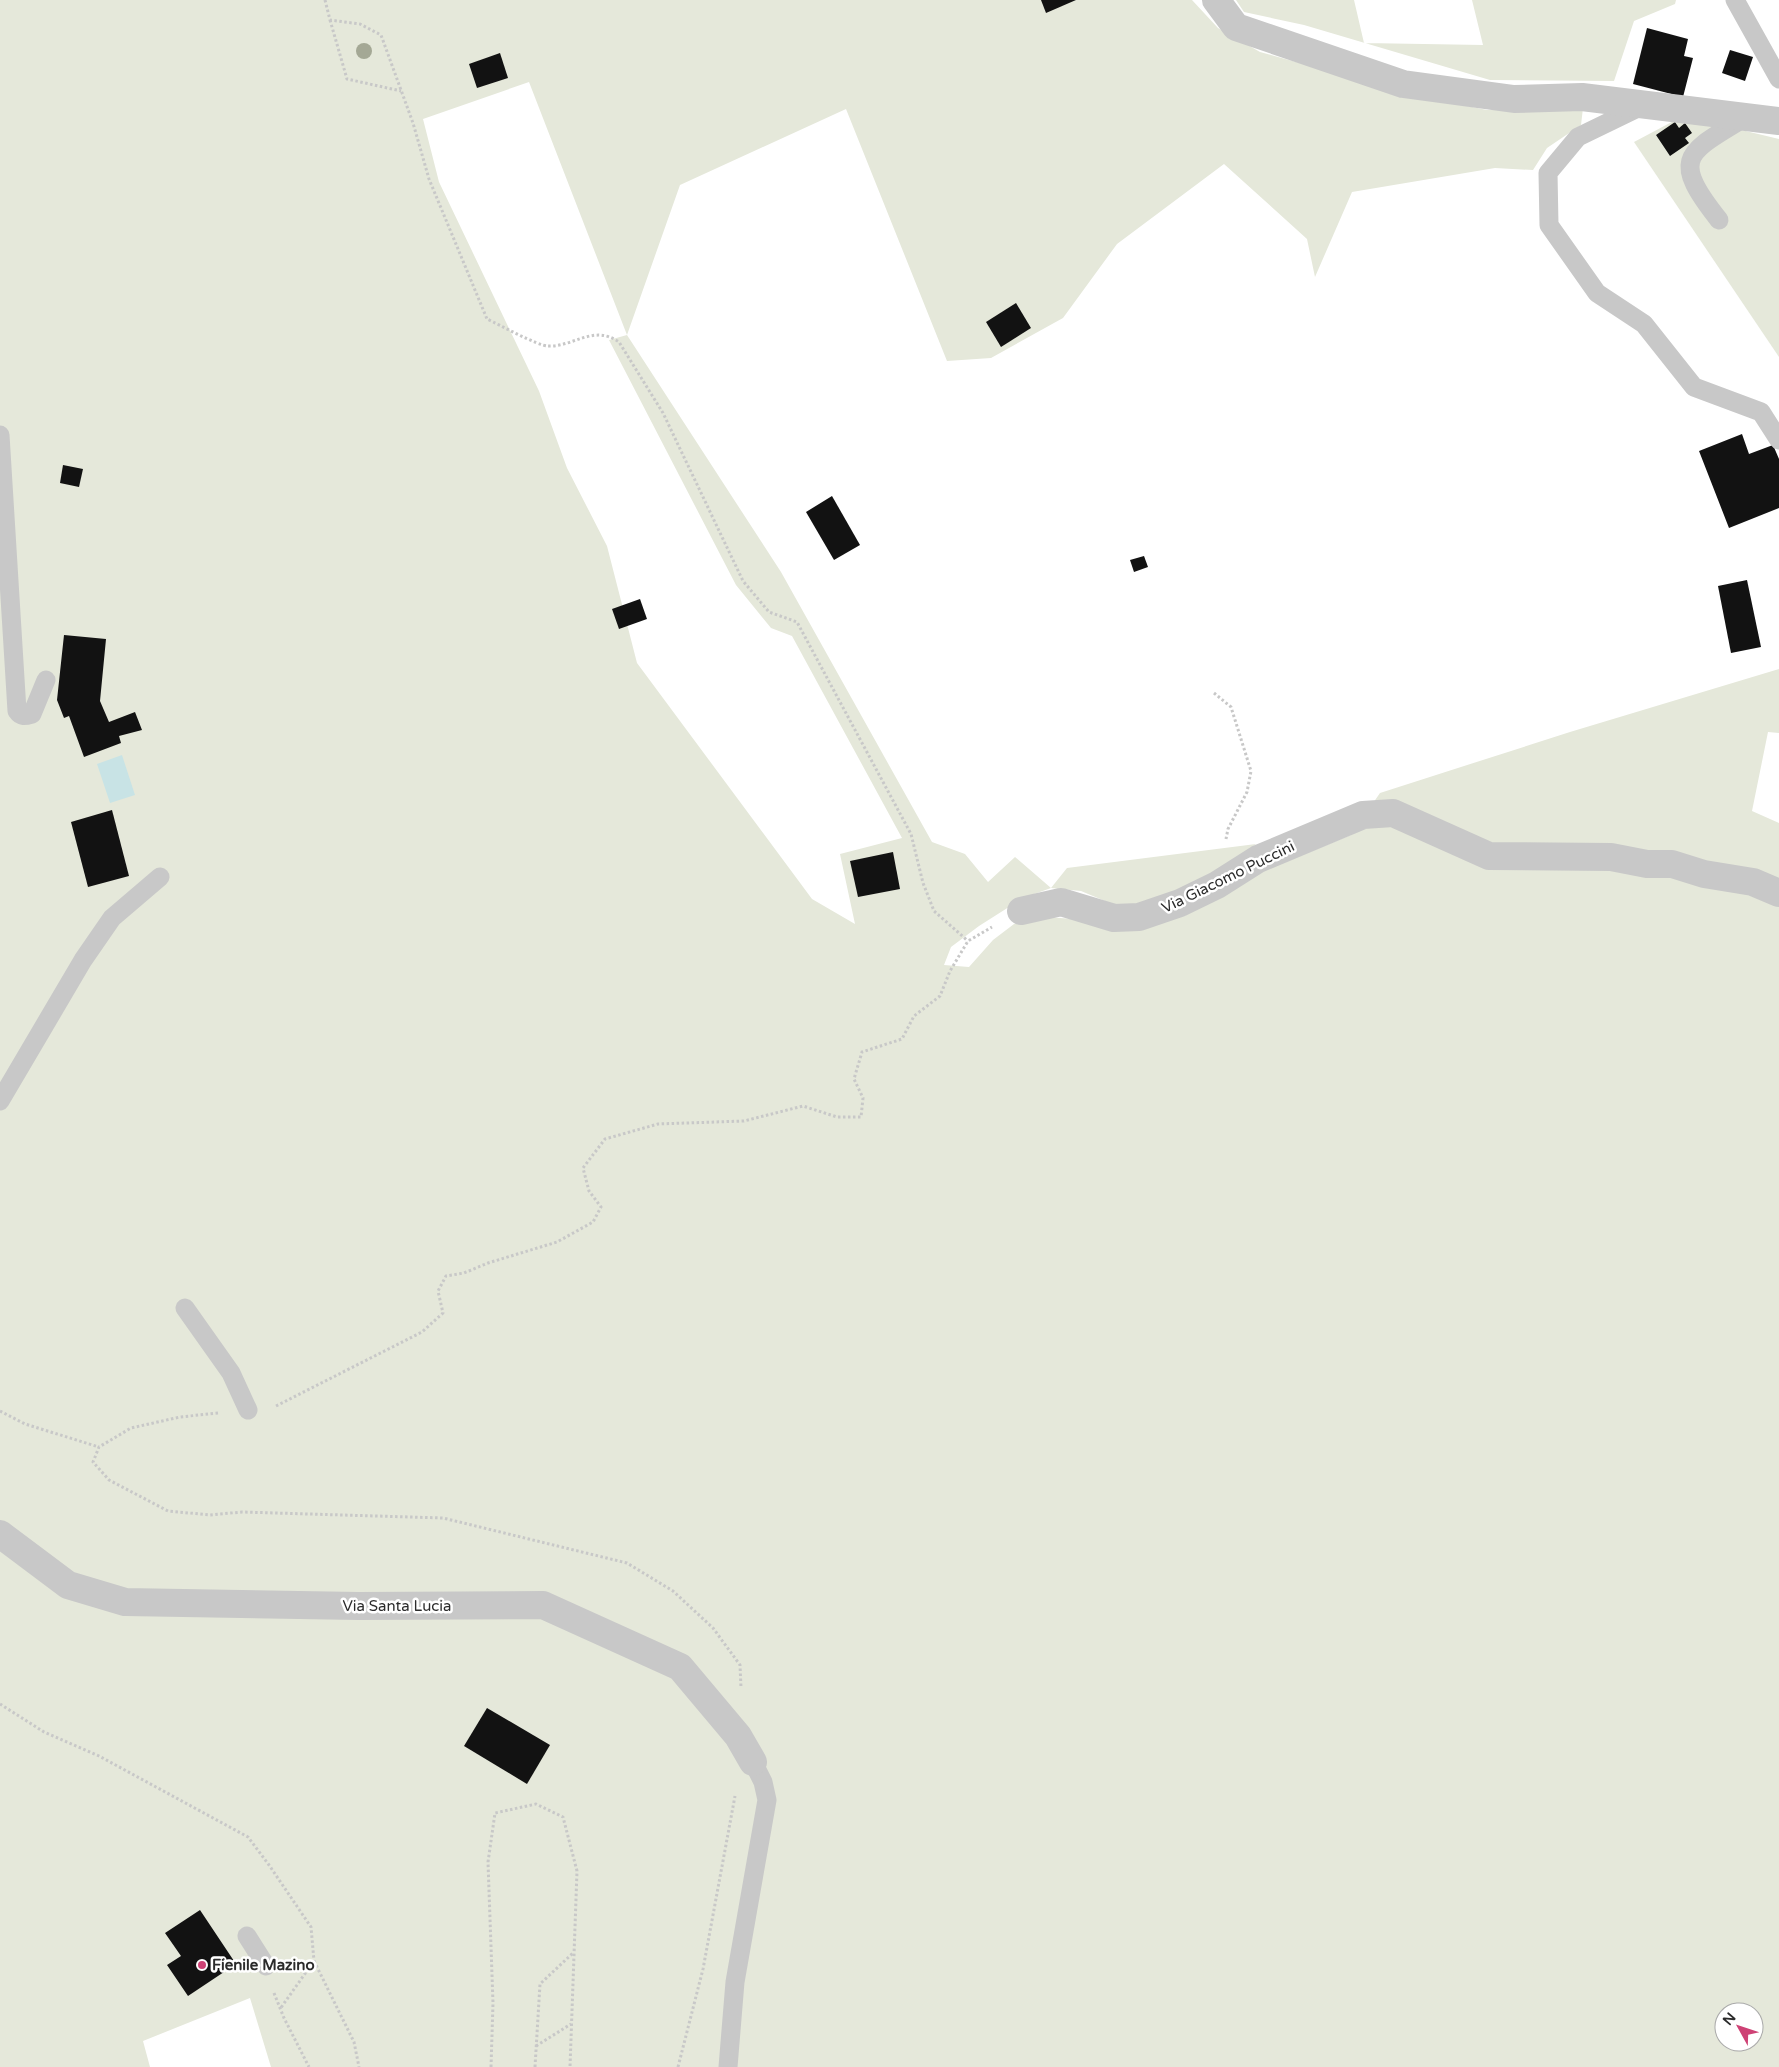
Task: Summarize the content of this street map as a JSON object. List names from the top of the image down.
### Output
{
  "streets": {
    "street": ["Via Giacomo Puccini", "Via Santa Lucia"]
  },
  "places": ["Fienile Mazino"],
  "north": "top left"
}
